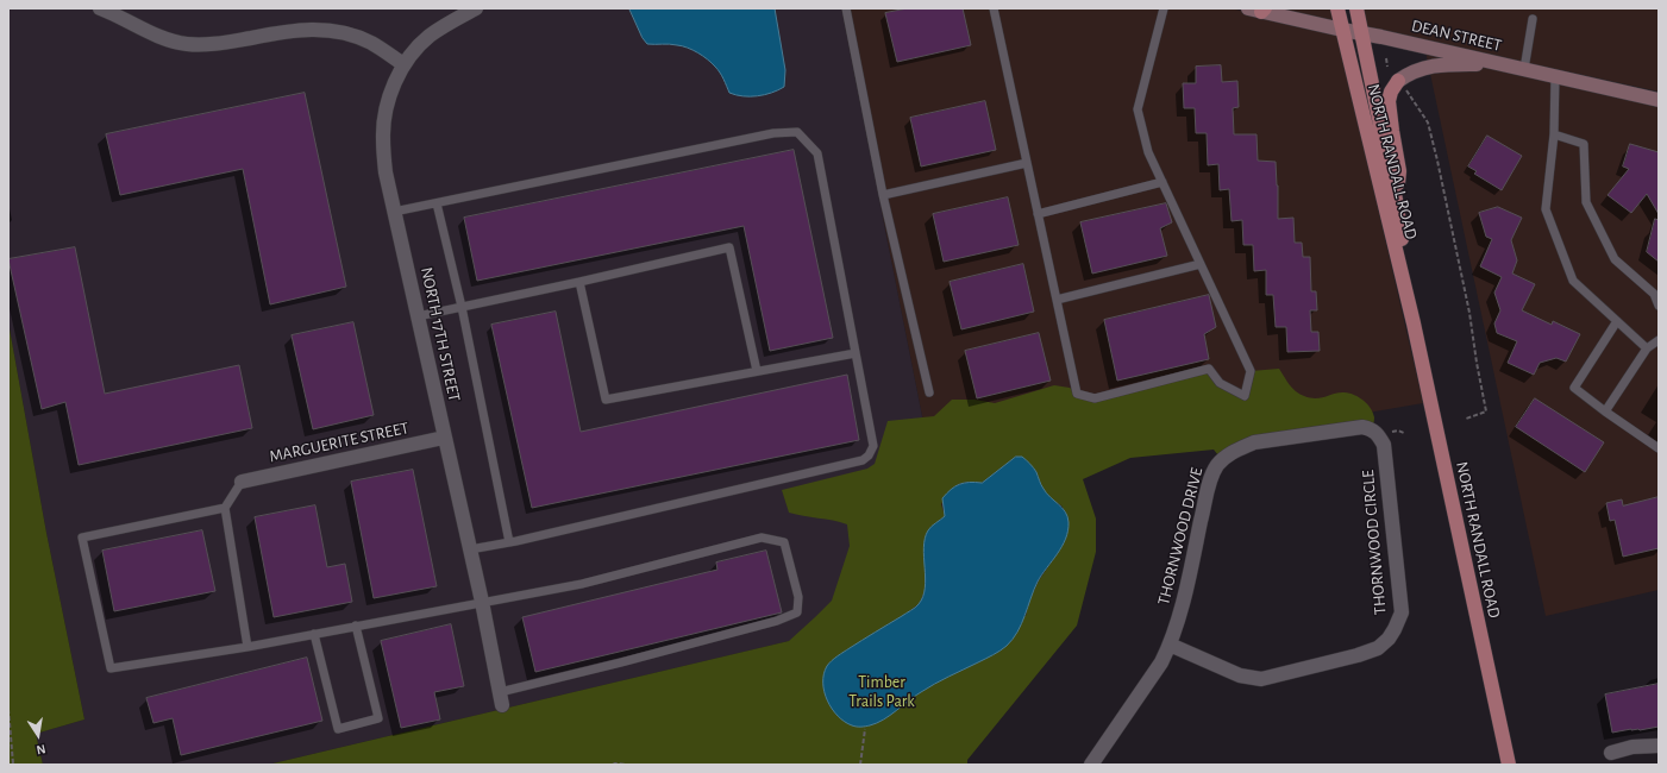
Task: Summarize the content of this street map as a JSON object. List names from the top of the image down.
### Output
{
  "streets": {
    "main road": ["NORTH RANDALL ROAD"],
    "street": [
      "DEAN STREET",
      "NORTH 17TH STREET",
      "MARGUERITE STREET",
      "THORNWOOD DRIVE",
      "THORNWOOD CIRCLE"
    ]
  },
  "crossings": [
    ["DEAN STREET", "NORTH RANDALL ROAD"],
    ["NORTH 17TH STREET", "MARGUERITE STREET"],
    ["THORNWOOD DRIVE", "THORNWOOD CIRCLE"]
  ],
  "parks": ["Timber Trails Park"],
  "north": "bottom"
}
